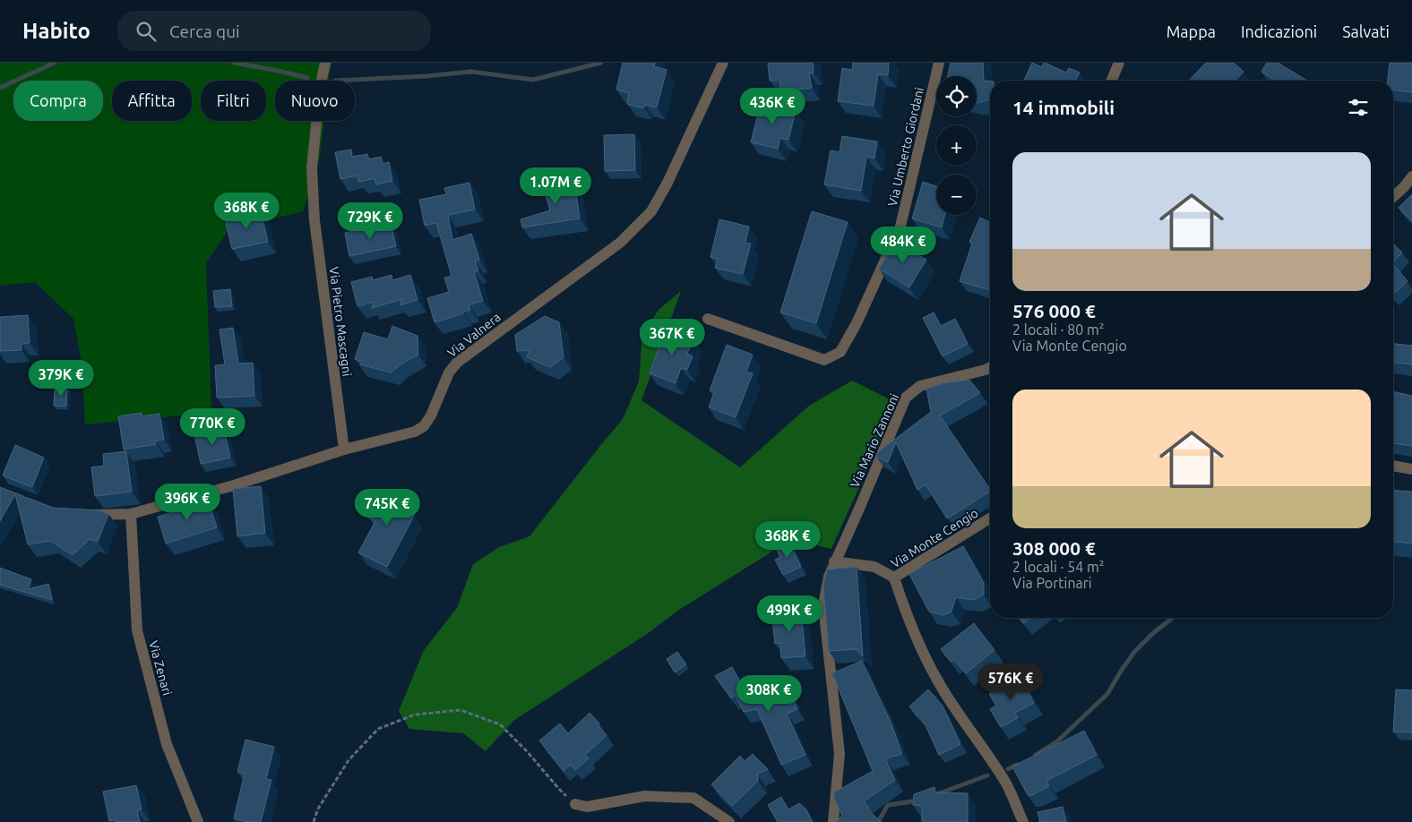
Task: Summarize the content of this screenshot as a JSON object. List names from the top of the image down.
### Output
{
  "streets": {
    "street": [
      "Via Umberto Giordani",
      "Via Pietro Mascagni",
      "Via Valnera",
      "Via Mario Zannoni",
      "Via Monte Cengio",
      "Via Zenari"
    ]
  },
  "crossings": [
    ["Via Pietro Mascagni", "Via Valnera"],
    ["Via Valnera", "Via Zenari"]
  ],
  "page": {
    "header": "Habito",
    "search": "Cerca qui",
    "nav": ["Mappa", "Indicazioni", "Salvati"],
    "map_buttons": ["+", "−"],
    "chip": [
      "Compra",
      "Affitta",
      "Filtri",
      "Nuovo"
    ],
    "heading": "14 immobili",
    "price": [
      "436K €",
      "1.07M €",
      "368K €",
      "729K €",
      "484K €",
      "367K €",
      "379K €",
      "770K €",
      "396K €",
      "745K €",
      "368K €",
      "499K €",
      "576K €",
      "308K €"
    ],
    "list": [
      {
        "name": "576 000 €",
        "note": "2 locali · 80 m² · Via Monte Cengio"
      },
      {
        "name": "308 000 €",
        "note": "2 locali · 54 m² · Via Portinari"
      }
    ]
  }
}
